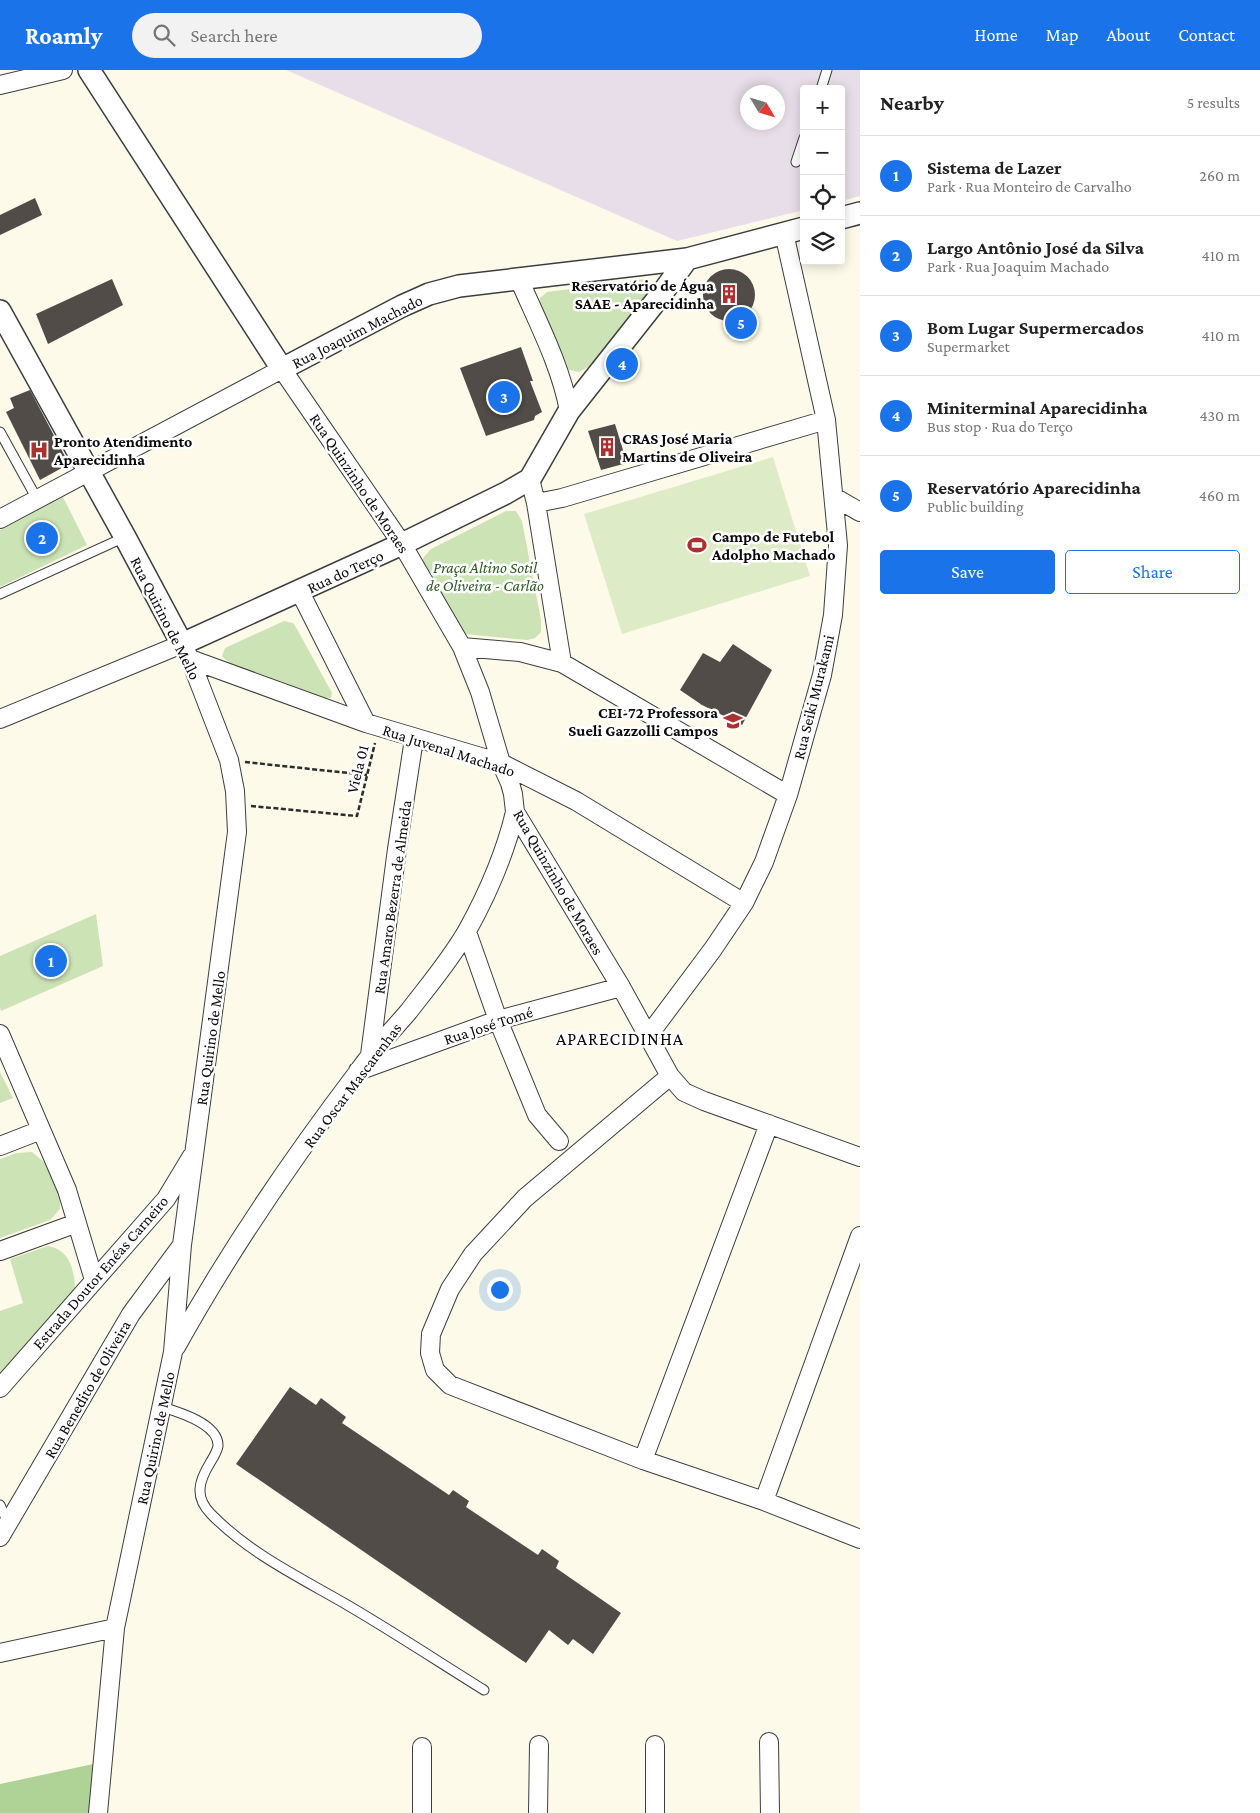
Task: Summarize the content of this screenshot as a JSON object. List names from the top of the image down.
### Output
{
  "streets": {
    "street": [
      "Rua Joaquim Machado",
      "Rua Quinzinho de Moraes",
      "Rua do Terço",
      "Rua Quirino de Mello",
      "Rua Seiki Murakami",
      "Rua Juvenal Machado",
      "Rua Amaro Bezerra de Almeida",
      "Rua José Tomé",
      "Rua Oscar Mascarenhas",
      "Estrada Doutor Enéas Carneiro",
      "Rua Benedito de Oliveira"
    ],
    "path": ["Viela 01"]
  },
  "crossings": [
    ["Rua Joaquim Machado", "Rua Quinzinho de Moraes"],
    ["Rua Joaquim Machado", "Rua do Terço"],
    ["Rua Joaquim Machado", "Rua Quirino de Mello"],
    ["Rua Joaquim Machado", "Rua Seiki Murakami"],
    ["Rua Quinzinho de Moraes", "Rua do Terço"],
    ["Rua Quinzinho de Moraes", "Rua Seiki Murakami"],
    ["Rua Quinzinho de Moraes", "Rua Juvenal Machado"],
    ["Rua Quinzinho de Moraes", "Rua José Tomé"],
    ["Rua Quinzinho de Moraes", "Rua Oscar Mascarenhas"],
    ["Rua do Terço", "Rua Quirino de Mello"],
    ["Rua do Terço", "Rua Juvenal Machado"],
    ["Rua Quirino de Mello", "Rua Juvenal Machado"],
    ["Rua Quirino de Mello", "Viela 01"],
    ["Rua Quirino de Mello", "Rua Oscar Mascarenhas"],
    ["Rua Quirino de Mello", "Estrada Doutor Enéas Carneiro"],
    ["Rua Quirino de Mello", "Rua Benedito de Oliveira"],
    ["Rua Seiki Murakami", "Rua Juvenal Machado"],
    ["Rua Juvenal Machado", "Viela 01"],
    ["Rua Juvenal Machado", "Rua Amaro Bezerra de Almeida"],
    ["Rua Amaro Bezerra de Almeida", "Rua Oscar Mascarenhas"],
    ["Rua José Tomé", "Rua Oscar Mascarenhas"]
  ],
  "districts": ["APARECIDINHA"],
  "parks": ["Praça Altino Sotil de Oliveira - Carlão"],
  "places": {
    "building": ["Reservatório de Água SAAE - Aparecidinha", "CRAS José Maria Martins de Oliveira"],
    "hospital": ["Pronto Atendimento Aparecidinha"],
    "sports": ["Campo de Futebol Adolpho Machado"],
    "school or university": ["CEI-72 Professora Sueli Gazzolli Campos"]
  },
  "north": "bottom right",
  "page": {
    "header": "Roamly",
    "search": "Search here",
    "nav": [
      "Home",
      "Map",
      "About",
      "Contact"
    ],
    "heading": ["Nearby", "5 results"],
    "map_buttons": ["+", "−"],
    "list": [
      {
        "mark": "1",
        "name": "Sistema de Lazer",
        "note": "Park · Rua Monteiro de Carvalho",
        "value": "260 m"
      },
      {
        "mark": "2",
        "name": "Largo Antônio José da Silva",
        "note": "Park · Rua Joaquim Machado",
        "value": "410 m"
      },
      {
        "mark": "3",
        "name": "Bom Lugar Supermercados",
        "note": "Supermarket",
        "value": "410 m"
      },
      {
        "mark": "4",
        "name": "Miniterminal Aparecidinha",
        "note": "Bus stop · Rua do Terço",
        "value": "430 m"
      },
      {
        "mark": "5",
        "name": "Reservatório Aparecidinha",
        "note": "Public building",
        "value": "460 m"
      }
    ],
    "pins": [
      "5",
      "4",
      "3",
      "2",
      "1"
    ],
    "buttons": ["Save", "Share"]
  }
}
